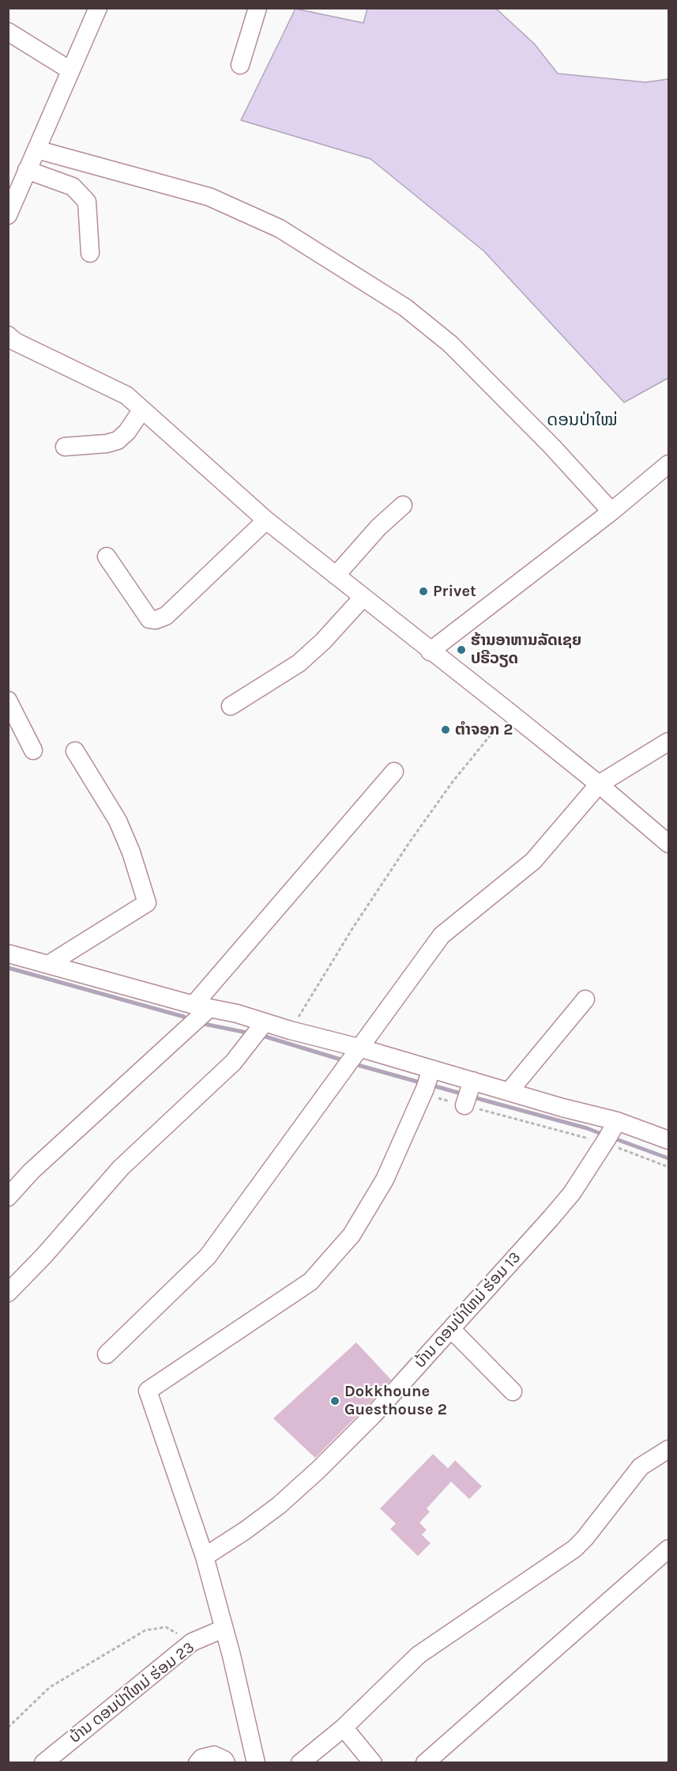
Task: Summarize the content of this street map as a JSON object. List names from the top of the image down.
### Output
{
  "streets": {
    "street": ["ບ້ານ ດອນປ່າໃຫມ່ ຮ່ອມ 13", "ບ້ານ ດອນປ່າໃຫມ່ ຮ່ອມ 23"]
  },
  "districts": ["ດອນປ່າໃໝ່"],
  "places": [
    "Privet",
    "ຮ້ານອາຫານລັດເຊຍ ປຣີວຽດ",
    "ຕຳຈອກ 2",
    "Dokkhoune Guesthouse 2"
  ]
}
